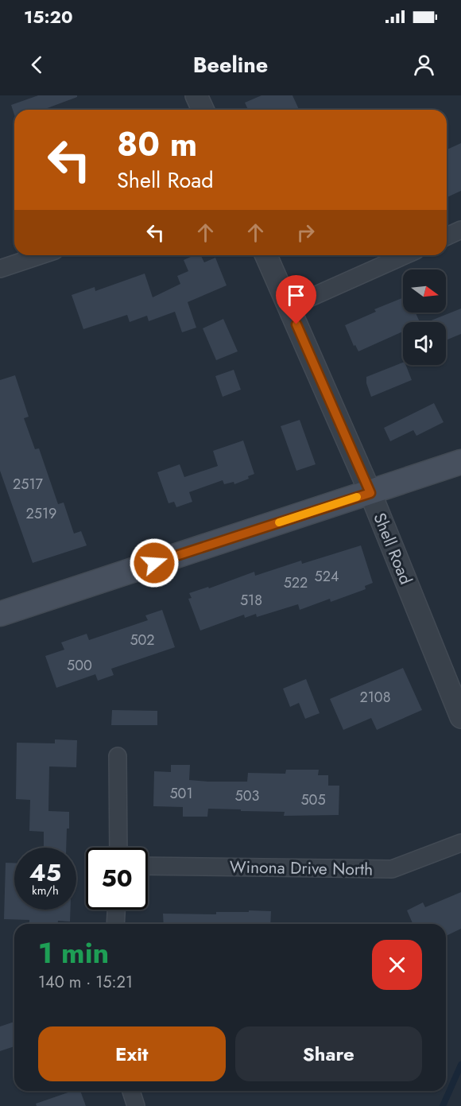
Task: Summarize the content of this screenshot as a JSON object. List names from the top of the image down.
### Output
{
  "streets": {
    "street": ["Shell Road", "Winona Drive North"]
  },
  "house_numbers": [
    "2517",
    "2519",
    "524",
    "522",
    "518",
    "502",
    "500",
    "2108",
    "501",
    "503",
    "505"
  ],
  "north": "right",
  "page": {
    "status": "15:20",
    "header": "Beeline",
    "turn": ["80 m", "Shell Road"],
    "speed": "45 km/h",
    "limit": "50",
    "heading": ["1 min", "140 m · 15:21"],
    "buttons": ["Exit", "Share"]
  }
}
